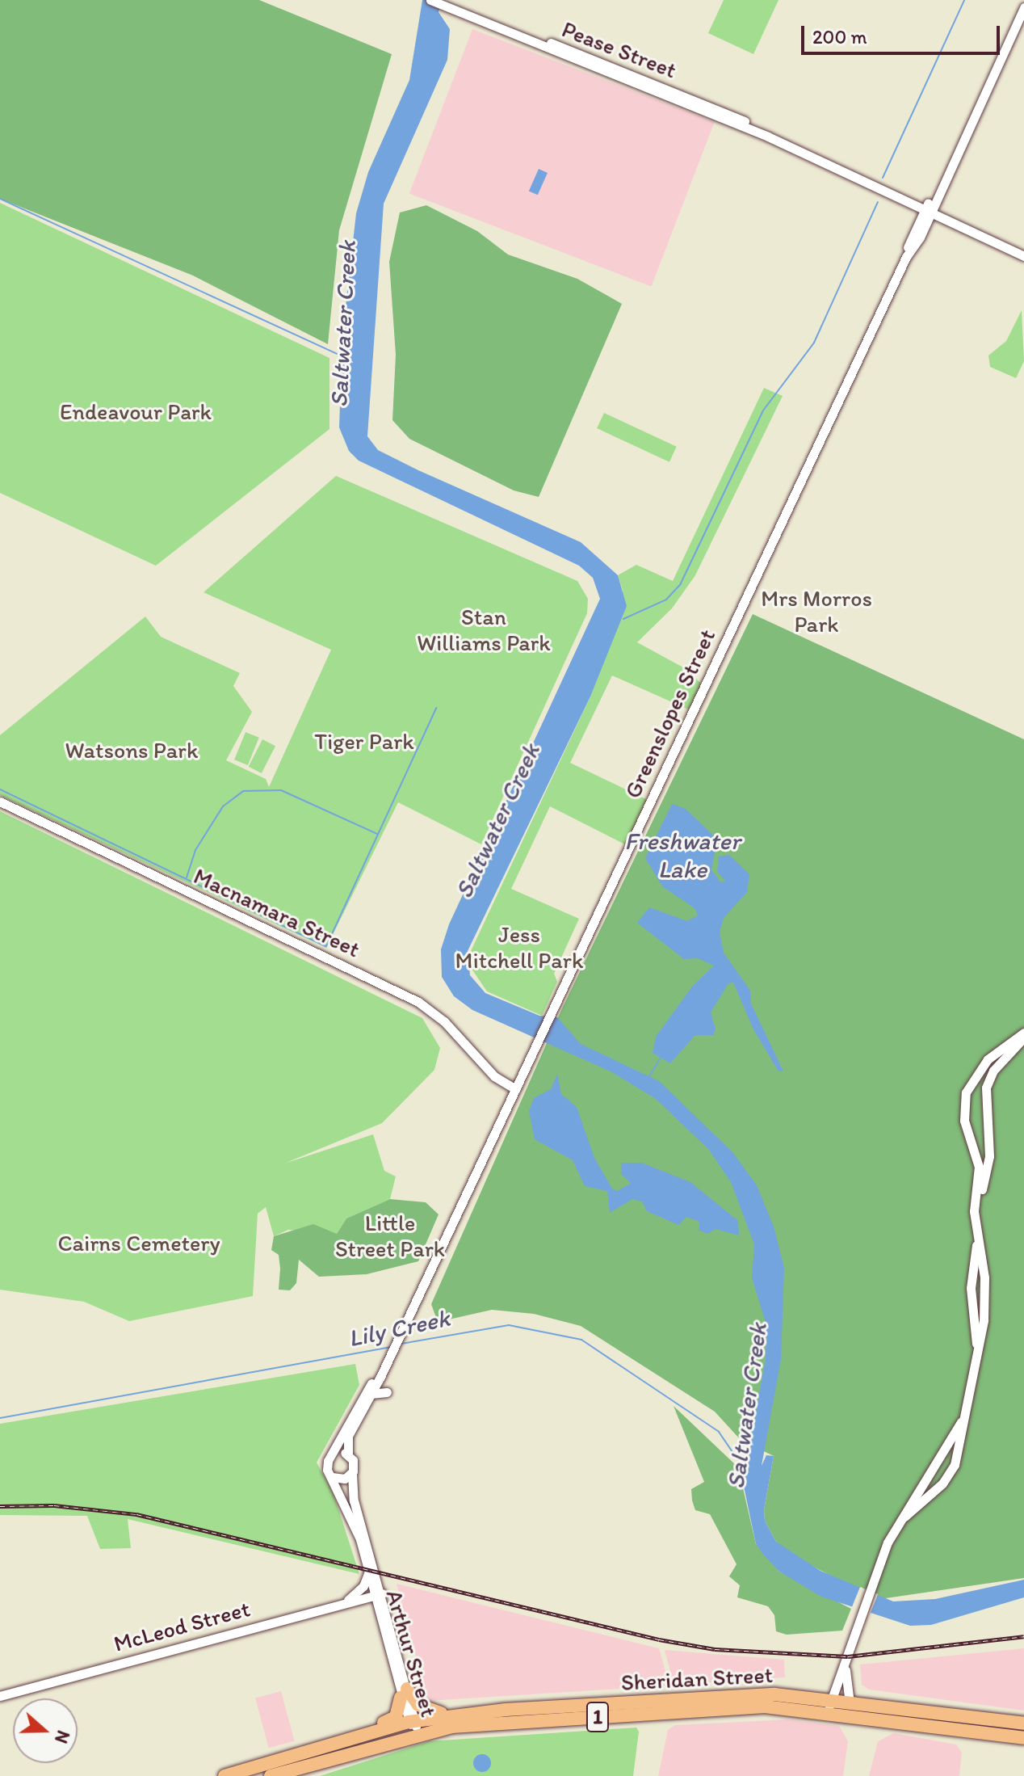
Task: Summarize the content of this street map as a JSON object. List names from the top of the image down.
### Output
{
  "streets": {
    "highway": ["Sheridan Street", "1"],
    "street": [
      "Pease Street",
      "Greenslopes Street",
      "Macnamara Street",
      "McLeod Street",
      "Arthur Street"
    ]
  },
  "crossings": [
    ["Pease Street", "Greenslopes Street"],
    ["Greenslopes Street", "Macnamara Street"],
    ["Greenslopes Street", "Arthur Street"],
    ["McLeod Street", "Arthur Street"],
    ["Arthur Street", "Sheridan Street"]
  ],
  "water": ["Saltwater Creek", "Freshwater Lake", "Lily Creek"],
  "parks": [
    "Endeavour Park",
    "Mrs Morros Park",
    "Stan Williams Park",
    "Tiger Park",
    "Watsons Park",
    "Jess Mitchell Park",
    "Little Street Park",
    "Cairns Cemetery"
  ],
  "scale_bar": "200 m",
  "north": "right"
}
